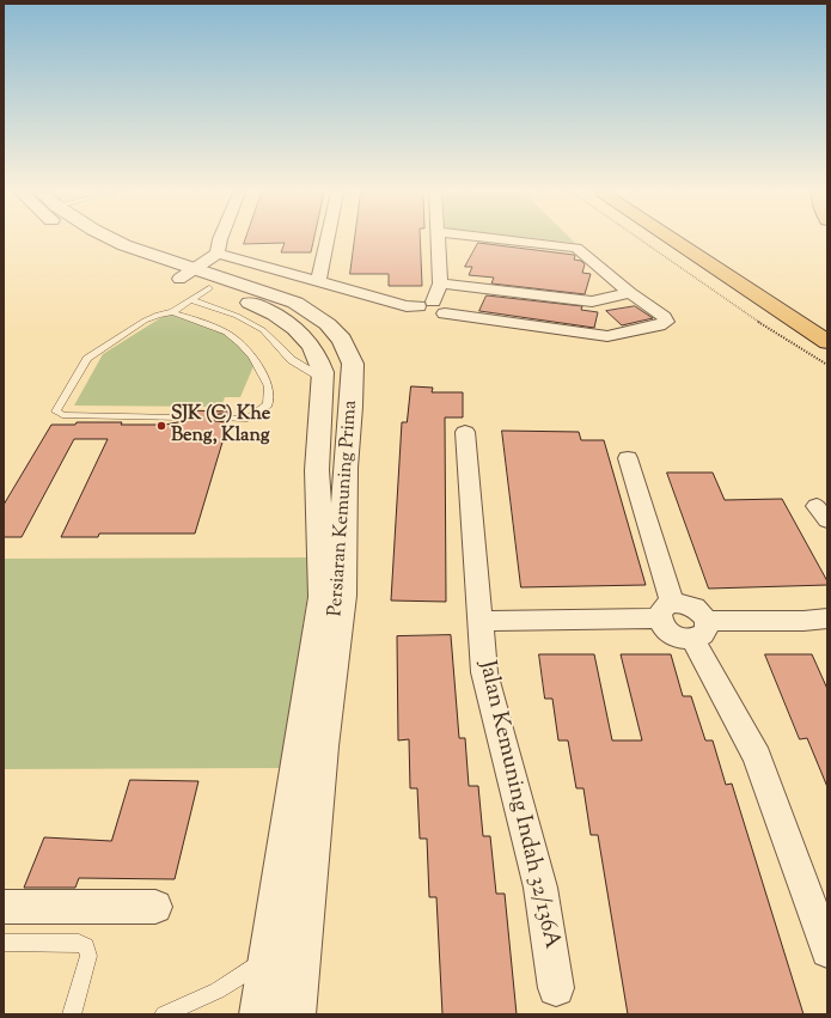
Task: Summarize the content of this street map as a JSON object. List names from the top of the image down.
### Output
{
  "streets": {
    "street": ["Persiaran Kemuning Prima", "Jalan Kemuning Indah 32/136A"]
  },
  "places": ["SJK (C) Khe Beng, Klang"]
}
